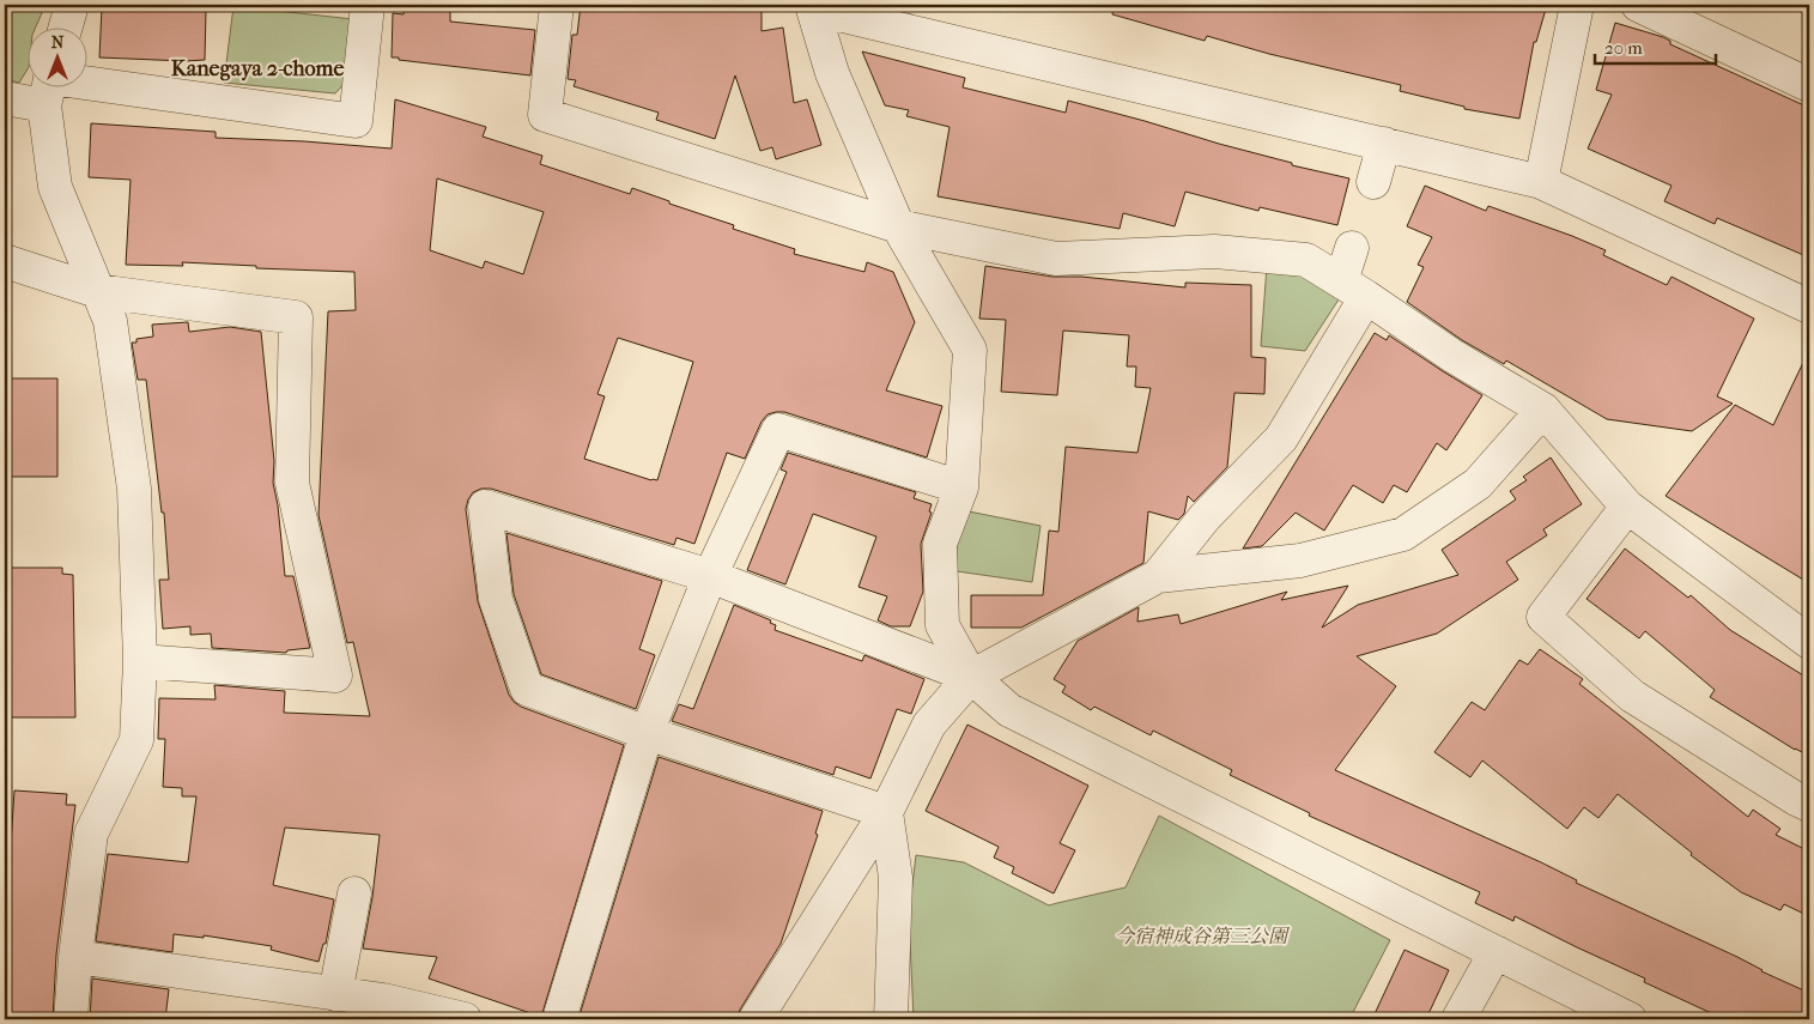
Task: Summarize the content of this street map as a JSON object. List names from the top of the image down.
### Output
{
  "districts": ["Kanegaya 2-chome"],
  "parks": ["今宿神成谷第三公園"],
  "scale_bar": "20 m",
  "north": "top"
}
